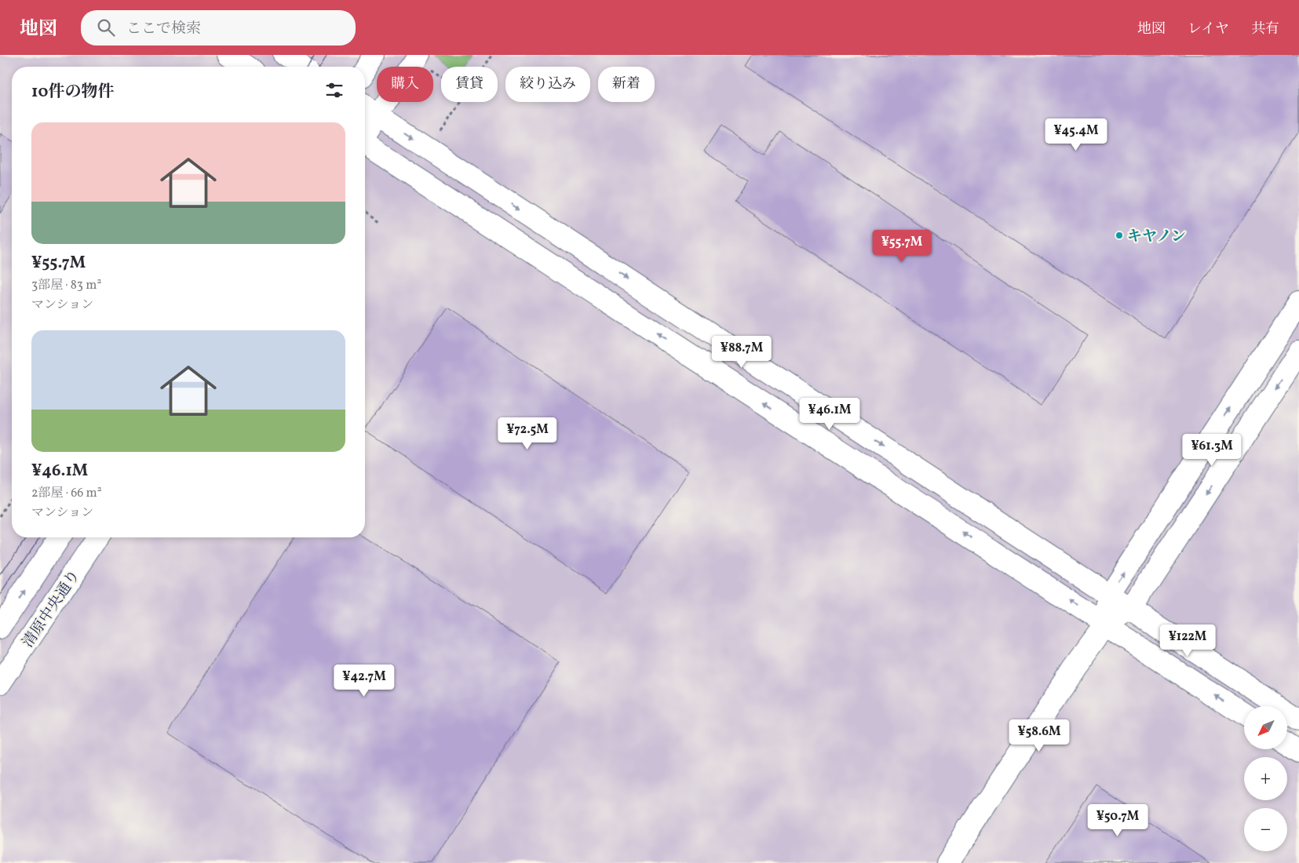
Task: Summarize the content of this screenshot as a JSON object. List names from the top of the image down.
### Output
{
  "streets": {
    "street": ["清原中央通り"]
  },
  "places": ["キヤノン"],
  "north": "bottom left",
  "page": {
    "header": "地図",
    "search": "ここで検索",
    "nav": ["地図", "レイヤ", "共有"],
    "chip": [
      "購入",
      "賃貸",
      "絞り込み",
      "新着"
    ],
    "heading": "10件の物件",
    "list": [
      {
        "name": "¥55.7M",
        "note": "3部屋 · 83 m² · マンション"
      },
      {
        "name": "¥46.1M",
        "note": "2部屋 · 66 m² · マンション"
      }
    ],
    "price": [
      "¥45.4M",
      "¥55.7M",
      "¥88.7M",
      "¥46.1M",
      "¥72.5M",
      "¥61.3M",
      "¥122M",
      "¥42.7M",
      "¥58.6M",
      "¥50.7M"
    ],
    "map_buttons": ["+", "−"]
  }
}
